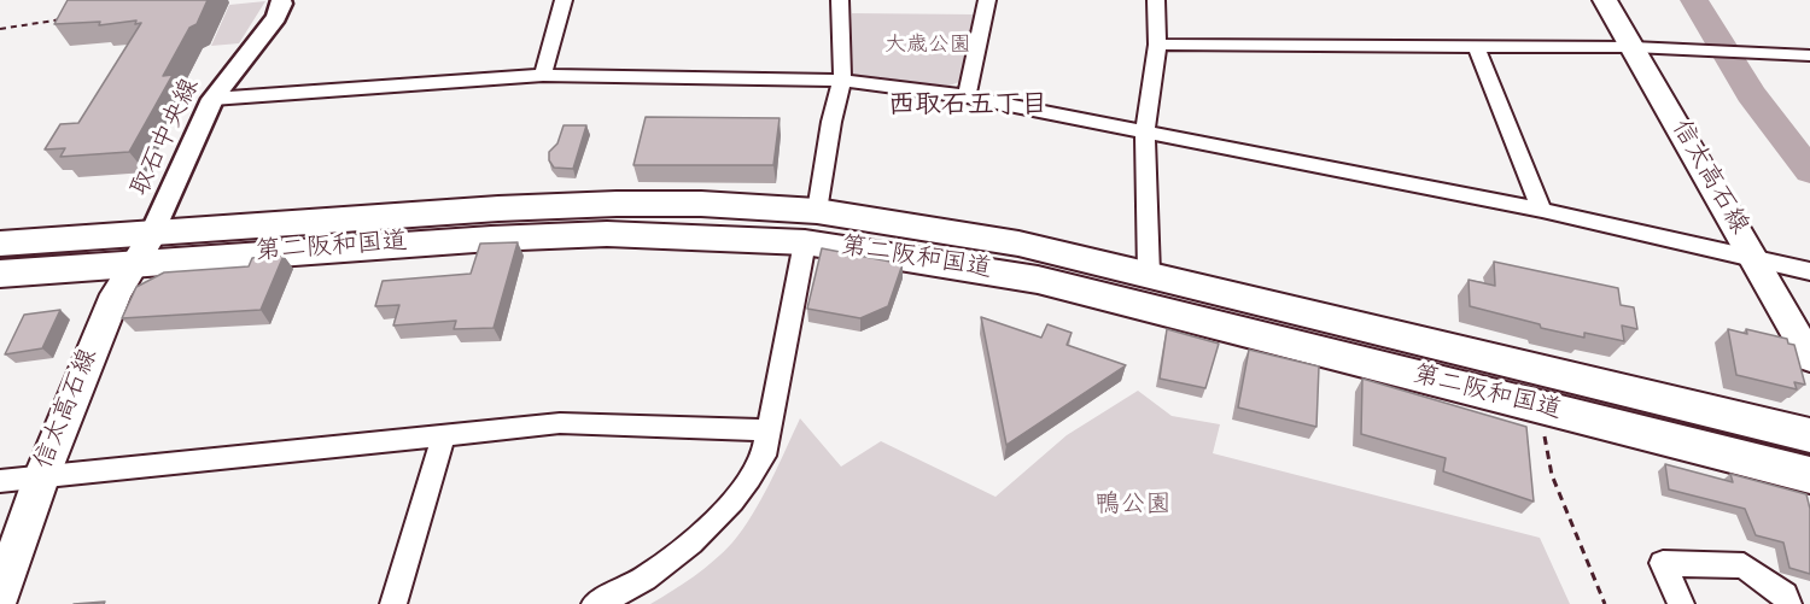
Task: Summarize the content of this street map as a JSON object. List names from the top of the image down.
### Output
{
  "streets": {
    "highway": ["第二阪和国道"],
    "main road": ["信太高石線"],
    "street": ["取石中央線"]
  },
  "crossings": [
    ["取石中央線", "信太高石線"],
    ["取石中央線", "第二阪和国道"],
    ["信太高石線", "第二阪和国道"]
  ],
  "districts": ["西取石五丁目"],
  "parks": ["大歳公園", "鴨公園"]
}
